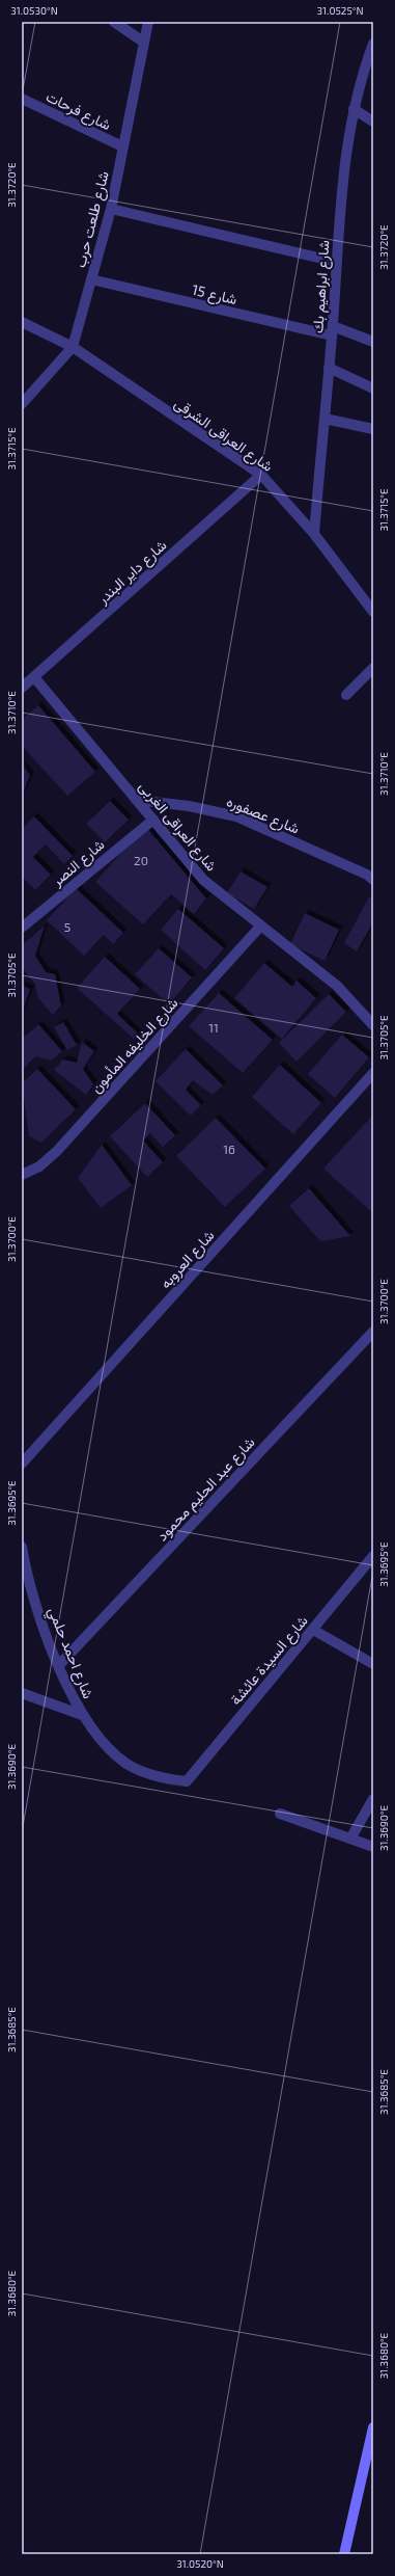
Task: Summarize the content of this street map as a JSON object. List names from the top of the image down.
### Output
{
  "streets": {
    "street": [
      "شارع فرحات",
      "شارع طلعت حرب",
      "شارع ابراهيم بك",
      "شارع 15",
      "شارع العراقى الشرقى",
      "شارع داير البندر",
      "شارع عصفوره",
      "شارع العراقى الغربى",
      "شارع النصر",
      "شارع الخليفه المأمون",
      "شارع العروبه",
      "شارع عبد الحليم محمود",
      "شارع احمد حلمي",
      "شارع السيدة عائشة"
    ]
  },
  "crossings": [
    ["شارع فرحات", "شارع طلعت حرب"],
    ["شارع طلعت حرب", "شارع 15"],
    ["شارع طلعت حرب", "شارع العراقى الشرقى"],
    ["شارع ابراهيم بك", "شارع 15"],
    ["شارع ابراهيم بك", "شارع العراقى الشرقى"],
    ["شارع العراقى الشرقى", "شارع داير البندر"],
    ["شارع داير البندر", "شارع العراقى الغربى"],
    ["شارع عصفوره", "شارع العراقى الغربى"],
    ["شارع العراقى الغربى", "شارع النصر"],
    ["شارع العراقى الغربى", "شارع الخليفه المأمون"],
    ["شارع عبد الحليم محمود", "شارع احمد حلمي"],
    ["شارع احمد حلمي", "شارع السيدة عائشة"]
  ],
  "house_numbers": [
    "20",
    "5",
    "11",
    "16"
  ],
  "coordinates": [
    "31.0530°N",
    "31.0525°N",
    "31.3720°E",
    "31.3715°E",
    "31.3710°E",
    "31.3705°E",
    "31.3700°E",
    "31.3695°E",
    "31.3690°E",
    "31.3685°E",
    "31.3680°E",
    "31.0520°N"
  ]
}
